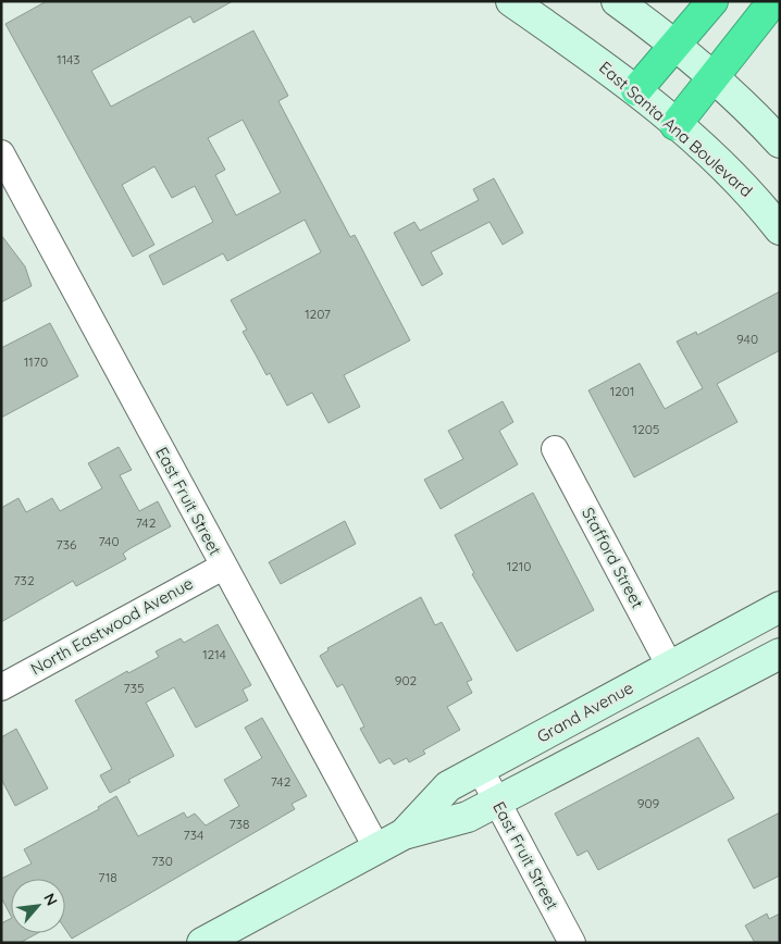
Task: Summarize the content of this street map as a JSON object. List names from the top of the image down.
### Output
{
  "streets": {
    "main road": ["East Santa Ana Boulevard", "Grand Avenue"],
    "street": ["East Fruit Street", "Stafford Street", "North Eastwood Avenue"]
  },
  "crossings": [
    ["East Fruit Street", "North Eastwood Avenue"],
    ["East Fruit Street", "Grand Avenue"],
    ["Stafford Street", "Grand Avenue"]
  ],
  "house_numbers": [
    "1143",
    "1207",
    "940",
    "1170",
    "1201",
    "1205",
    "742",
    "740",
    "736",
    "1210",
    "732",
    "1214",
    "902",
    "735",
    "742",
    "909",
    "738",
    "734",
    "730",
    "718"
  ],
  "north": "top right"
}
